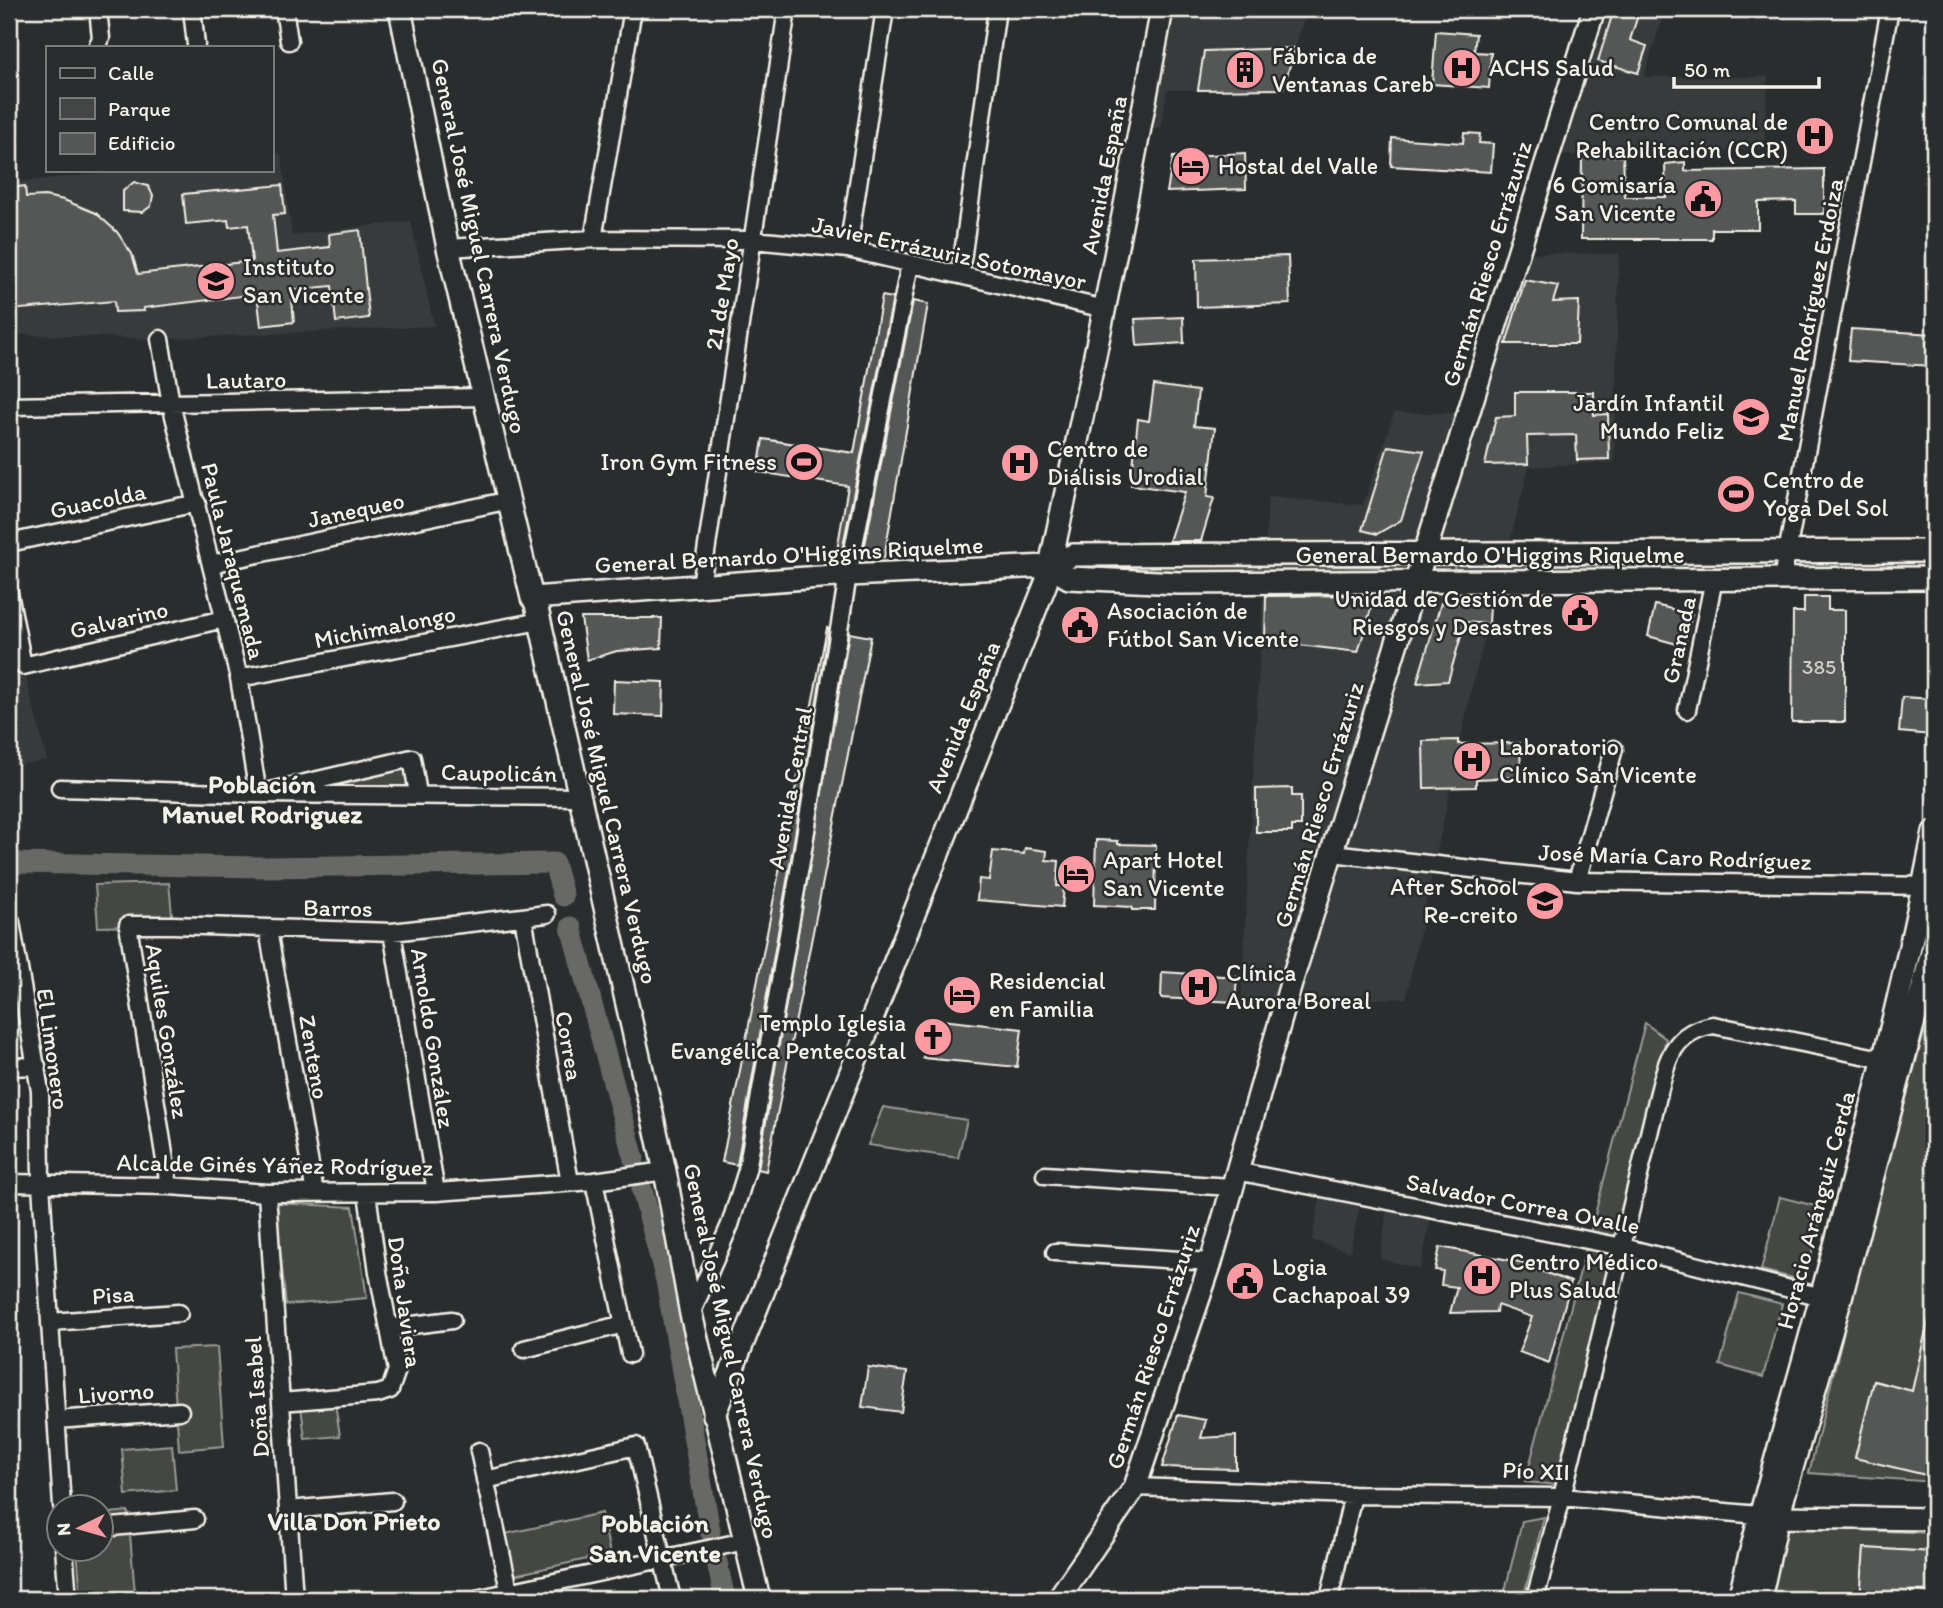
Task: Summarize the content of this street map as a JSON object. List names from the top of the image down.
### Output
{
  "streets": {
    "street": [
      "Avenida España",
      "General José Miguel Carrera Verdugo",
      "Javier Errázuriz Sotomayor",
      "Germán Riesco Errázuriz",
      "21 de Mayo",
      "Manuel Rodríguez Erdoiza",
      "Lautaro",
      "Guacolda",
      "Janequeo",
      "General Bernardo O'Higgins Riquelme",
      "Paula Jaraquemada",
      "Galvarino",
      "Michimalongo",
      "Granada",
      "Caupolicán",
      "Avenida Central",
      "José María Caro Rodríguez",
      "Barros",
      "Aquiles González",
      "Arnoldo González",
      "Correa",
      "El Limonero",
      "Zenteno",
      "Alcalde Ginés Yáñez Rodríguez",
      "Salvador Correa Ovalle",
      "Horacio Aránguiz Cerda",
      "Pisa",
      "Doña Javiera",
      "Livorno",
      "Doña Isabel",
      "Pío XII"
    ]
  },
  "crossings": [
    ["Avenida España", "General José Miguel Carrera Verdugo"],
    ["Avenida España", "Javier Errázuriz Sotomayor"],
    ["Avenida España", "General Bernardo O'Higgins Riquelme"],
    ["General José Miguel Carrera Verdugo", "Javier Errázuriz Sotomayor"],
    ["General José Miguel Carrera Verdugo", "Lautaro"],
    ["General José Miguel Carrera Verdugo", "Janequeo"],
    ["General José Miguel Carrera Verdugo", "General Bernardo O'Higgins Riquelme"],
    ["General José Miguel Carrera Verdugo", "Michimalongo"],
    ["General José Miguel Carrera Verdugo", "Caupolicán"],
    ["General José Miguel Carrera Verdugo", "Avenida Central"],
    ["General José Miguel Carrera Verdugo", "Alcalde Ginés Yáñez Rodríguez"],
    ["Javier Errázuriz Sotomayor", "21 de Mayo"],
    ["Javier Errázuriz Sotomayor", "Avenida Central"],
    ["Germán Riesco Errázuriz", "General Bernardo O'Higgins Riquelme"],
    ["Germán Riesco Errázuriz", "José María Caro Rodríguez"],
    ["Germán Riesco Errázuriz", "Salvador Correa Ovalle"],
    ["Germán Riesco Errázuriz", "Pío XII"],
    ["21 de Mayo", "General Bernardo O'Higgins Riquelme"],
    ["Manuel Rodríguez Erdoiza", "General Bernardo O'Higgins Riquelme"],
    ["Lautaro", "Paula Jaraquemada"],
    ["Guacolda", "Paula Jaraquemada"],
    ["Janequeo", "Paula Jaraquemada"],
    ["General Bernardo O'Higgins Riquelme", "Granada"],
    ["General Bernardo O'Higgins Riquelme", "Avenida Central"],
    ["Paula Jaraquemada", "Galvarino"],
    ["Paula Jaraquemada", "Michimalongo"],
    ["Paula Jaraquemada", "Caupolicán"],
    ["José María Caro Rodríguez", "Horacio Aránguiz Cerda"],
    ["Barros", "Aquiles González"],
    ["Barros", "Arnoldo González"],
    ["Barros", "Correa"],
    ["Barros", "Zenteno"],
    ["Aquiles González", "Alcalde Ginés Yáñez Rodríguez"],
    ["Arnoldo González", "Alcalde Ginés Yáñez Rodríguez"],
    ["Correa", "Alcalde Ginés Yáñez Rodríguez"],
    ["El Limonero", "Alcalde Ginés Yáñez Rodríguez"],
    ["El Limonero", "Pisa"],
    ["El Limonero", "Livorno"],
    ["Zenteno", "Alcalde Ginés Yáñez Rodríguez"],
    ["Alcalde Ginés Yáñez Rodríguez", "Doña Javiera"],
    ["Alcalde Ginés Yáñez Rodríguez", "Doña Isabel"],
    ["Salvador Correa Ovalle", "Horacio Aránguiz Cerda"],
    ["Horacio Aránguiz Cerda", "Pío XII"],
    ["Doña Javiera", "Doña Isabel"]
  ],
  "districts": ["Población Manuel Rodriguez", "Villa Don Prieto", "Población San Vicente"],
  "places": {
    "hospital": [
      "ACHS Salud",
      "Centro Comunal de Rehabilitación (CCR)",
      "Centro de Diálisis Urodial",
      "Laboratorio Clínico San Vicente",
      "Clínica Aurora Boreal",
      "Centro Médico Plus Salud"
    ],
    "building": ["Fábrica de Ventanas Careb"],
    "hotel": ["Hostal del Valle", "Apart Hotel San Vicente", "Residencial en Familia"],
    "public building": [
      "6 Comisaría San Vicente",
      "Unidad de Gestión de Riesgos y Desastres",
      "Asociación de Fútbol San Vicente",
      "Logia Cachapoal 39"
    ],
    "school or university": ["Instituto San Vicente", "Jardín Infantil Mundo Feliz", "After School Re-creito"],
    "sports": ["Iron Gym Fitness", "Centro de Yoga Del Sol"],
    "church": ["Templo Iglesia Evangélica Pentecostal"]
  },
  "house_numbers": ["385"],
  "legend": ["Calle", "Parque", "Edificio"],
  "scale_bar": "50 m",
  "north": "left"
}
